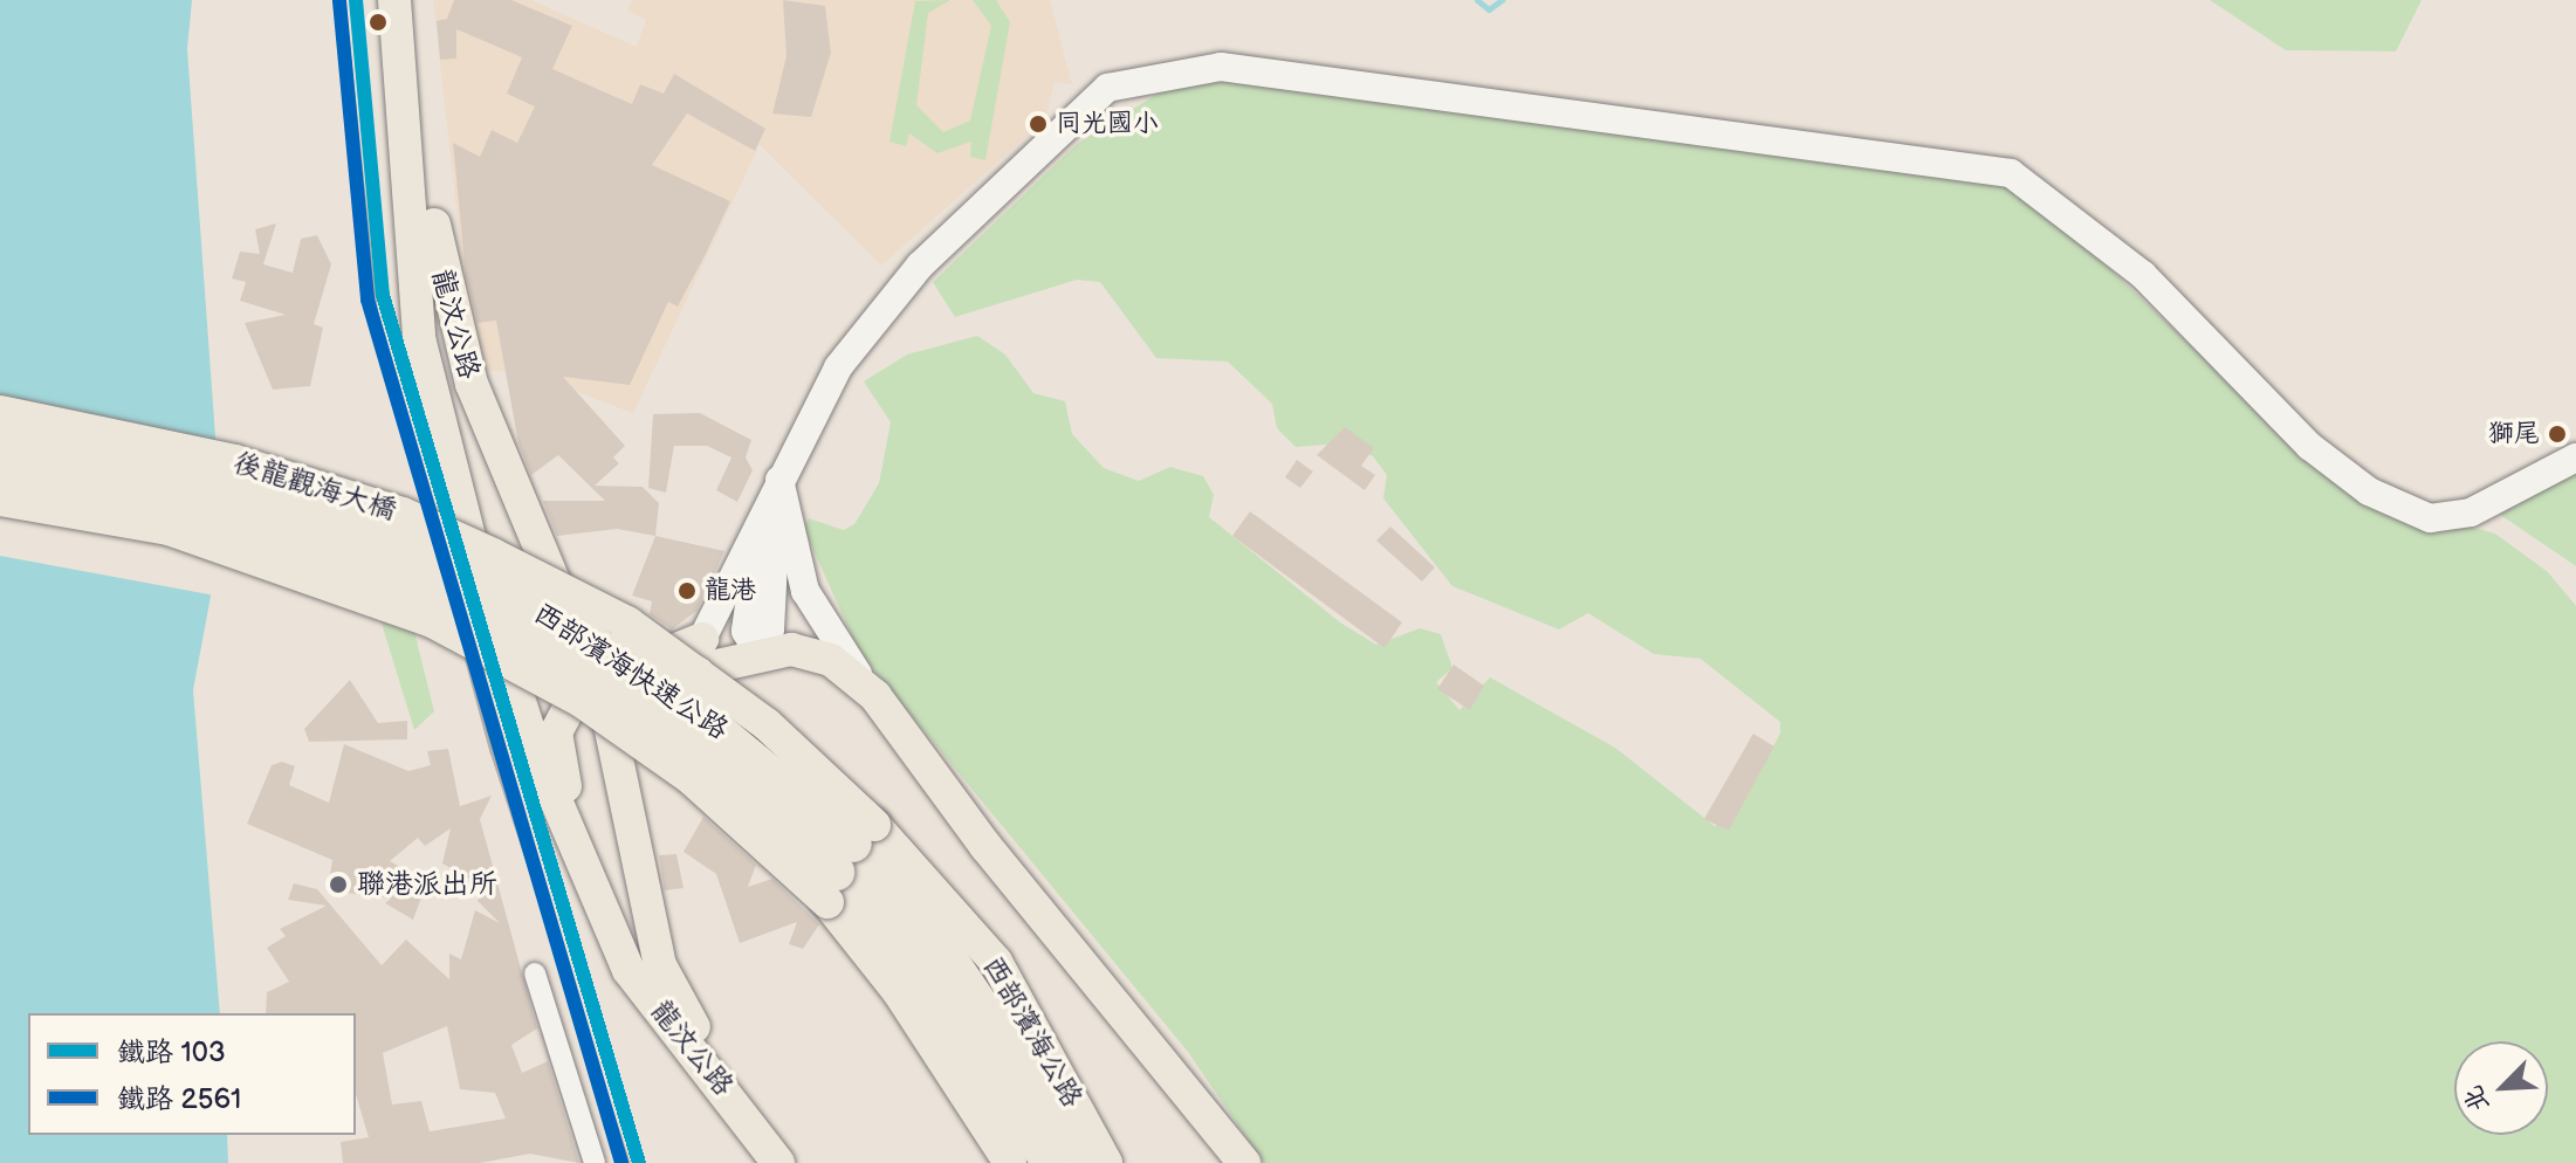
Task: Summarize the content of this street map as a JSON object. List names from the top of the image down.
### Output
{
  "streets": {
    "highway": ["西部濱海快速公路"],
    "main road": ["龍汶公路", "後龍觀海大橋", "西部濱海公路"]
  },
  "crossings": [
    ["後龍觀海大橋", "西部濱海快速公路"],
    ["後龍觀海大橋", "西部濱海公路"],
    ["西部濱海快速公路", "西部濱海公路"]
  ],
  "places": [
    "同光國小",
    "獅尾",
    "龍港",
    "聯港派出所"
  ],
  "lines": ["rail line 103", "rail line 2561"],
  "legend": ["鐵路 103", "鐵路 2561"],
  "north": "bottom left"
}
